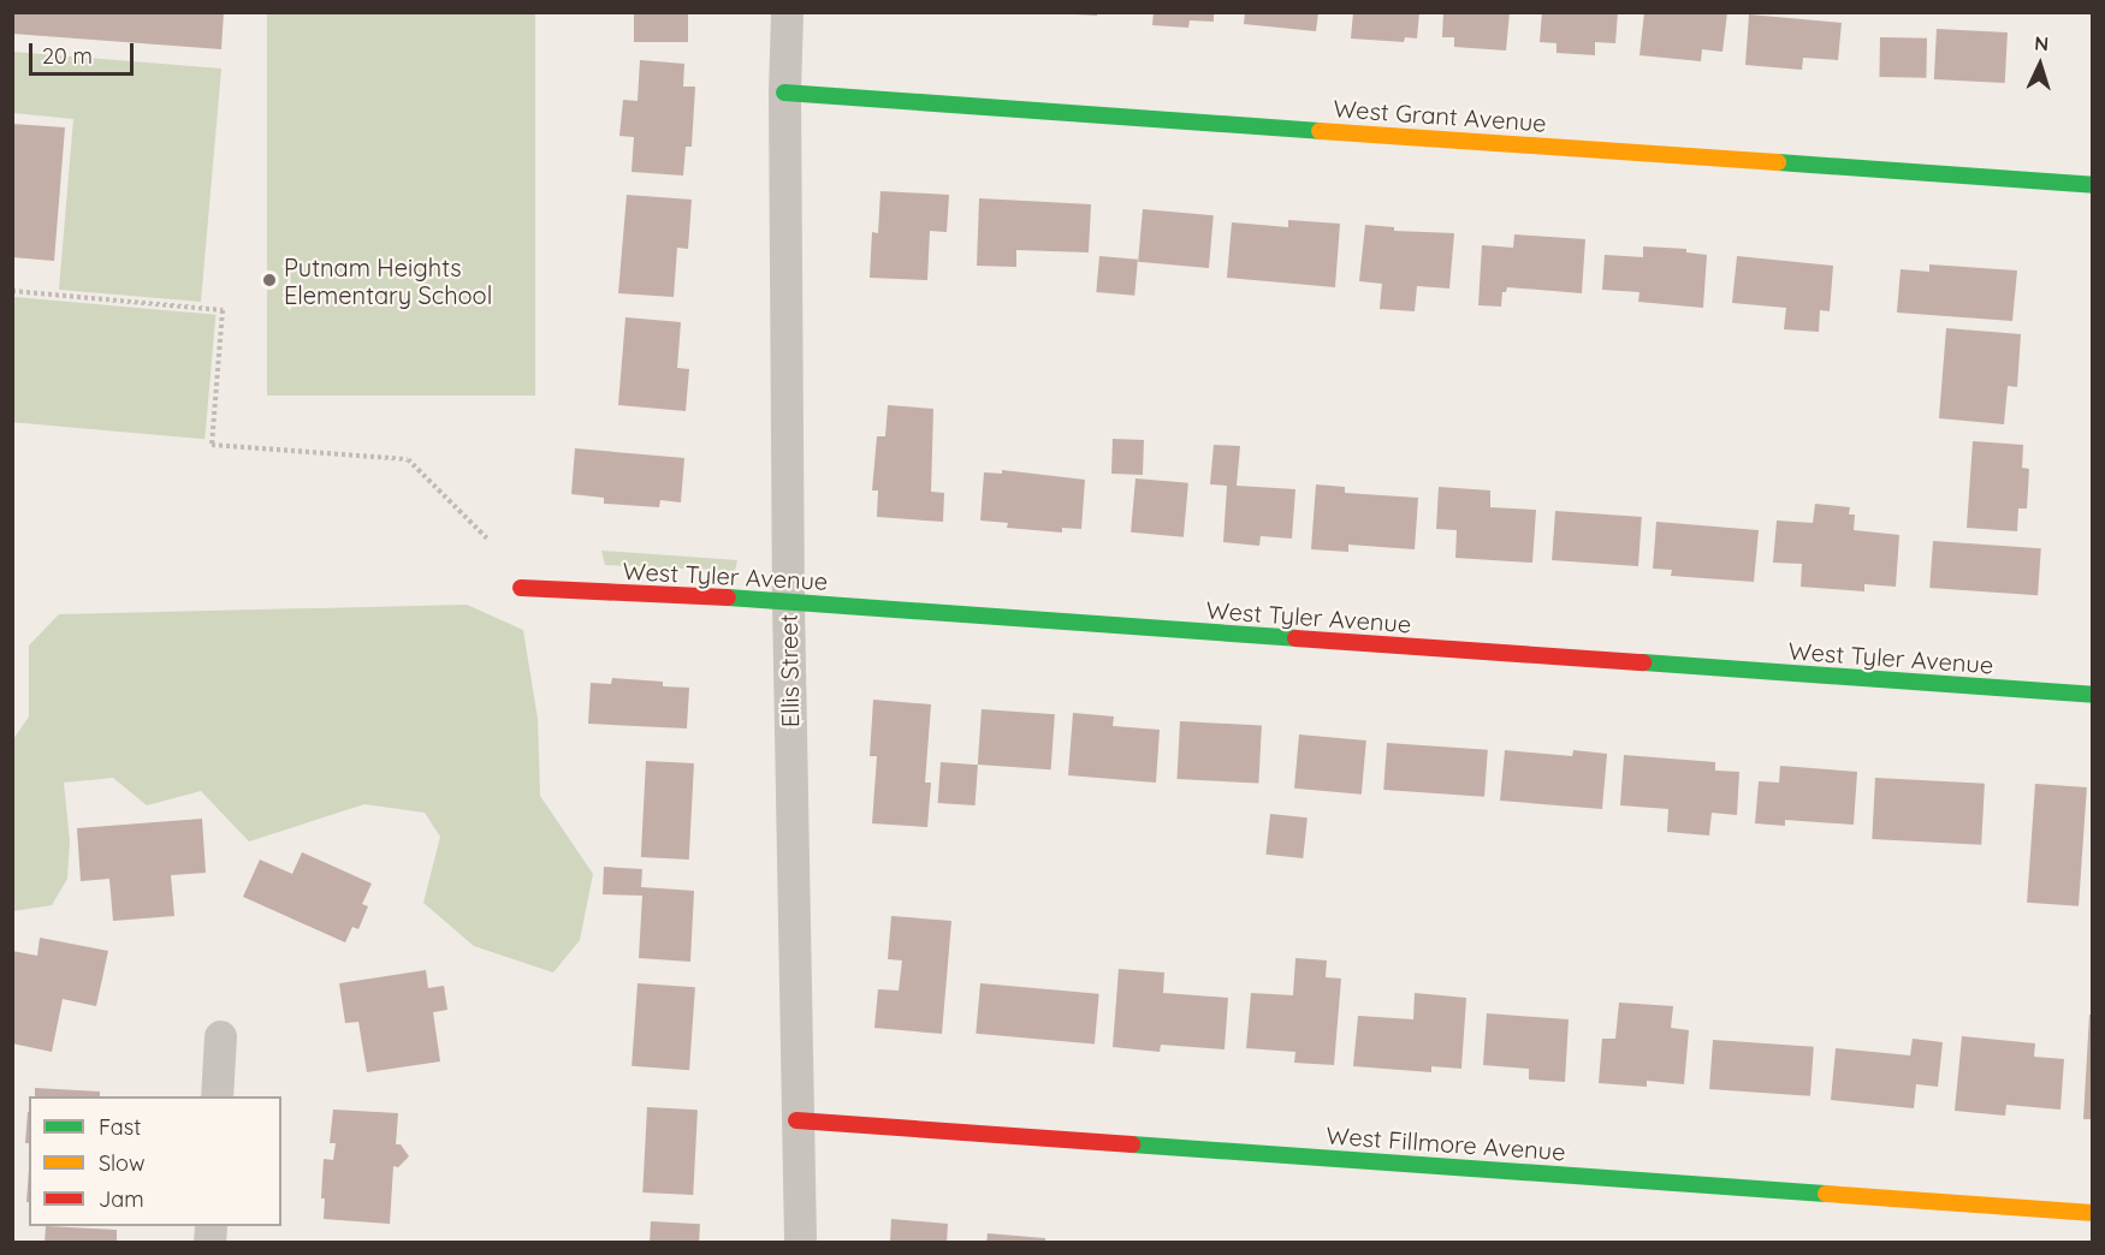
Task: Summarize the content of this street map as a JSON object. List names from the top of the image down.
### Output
{
  "streets": {
    "street": [
      "West Grant Avenue",
      "West Tyler Avenue",
      "Ellis Street",
      "West Fillmore Avenue"
    ]
  },
  "crossings": [
    ["West Grant Avenue", "Ellis Street"],
    ["West Tyler Avenue", "Ellis Street"],
    ["Ellis Street", "West Fillmore Avenue"]
  ],
  "places": ["Putnam Heights Elementary School"],
  "legend": ["Fast", "Slow", "Jam"],
  "scale_bar": "20 m",
  "north": "top"
}
